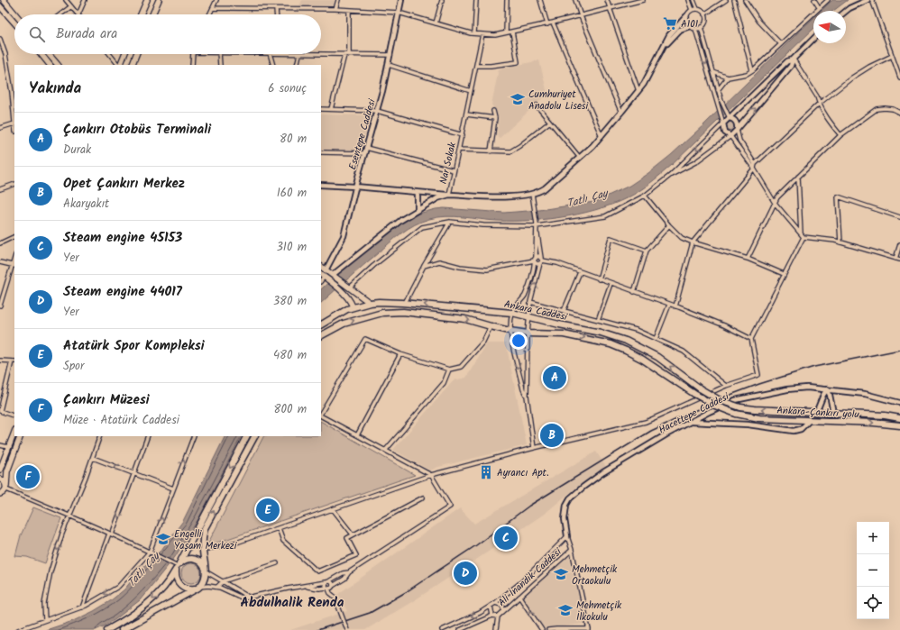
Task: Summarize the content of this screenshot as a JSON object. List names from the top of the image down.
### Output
{
  "streets": {
    "highway": ["Ankara Caddesi", "Ankara-Çankırı yolu"],
    "street": [
      "Esentepe Caddesi",
      "Nar Sokak",
      "Hacettepe Caddesi",
      "Ali İnandık Caddesi"
    ]
  },
  "crossings": [
    ["Ankara Caddesi", "Ankara-Çankırı yolu"],
    ["Hacettepe Caddesi", "Ali İnandık Caddesi"]
  ],
  "one_way": ["Ankara Caddesi"],
  "districts": ["Abdulhalik Renda"],
  "water": ["Tatlı Çay"],
  "places": {
    "supermarket": ["A101"],
    "school or university": [
      "Cumhuriyet Anadolu Lisesi",
      "Engelli Yaşam Merkezi",
      "Mehmetçik Ortaokulu",
      "Mehmetçik İlkokulu"
    ],
    "building": ["Ayrancı Apt."]
  },
  "north": "left",
  "page": {
    "search": "Burada ara",
    "heading": ["Yakında", "6 sonuç"],
    "list": [
      {
        "mark": "A",
        "name": "Çankırı Otobüs Terminali",
        "note": "Durak",
        "value": "80 m"
      },
      {
        "mark": "B",
        "name": "Opet Çankırı Merkez",
        "note": "Akaryakıt",
        "value": "160 m"
      },
      {
        "mark": "C",
        "name": "Steam engine 45153",
        "note": "Yer",
        "value": "310 m"
      },
      {
        "mark": "D",
        "name": "Steam engine 44017",
        "note": "Yer",
        "value": "380 m"
      },
      {
        "mark": "E",
        "name": "Atatürk Spor Kompleksi",
        "note": "Spor",
        "value": "480 m"
      },
      {
        "mark": "F",
        "name": "Çankırı Müzesi",
        "note": "Müze · Atatürk Caddesi",
        "value": "800 m"
      }
    ],
    "pins": [
      "A",
      "B",
      "F",
      "E",
      "C",
      "D"
    ],
    "map_buttons": ["+", "−"]
  }
}
